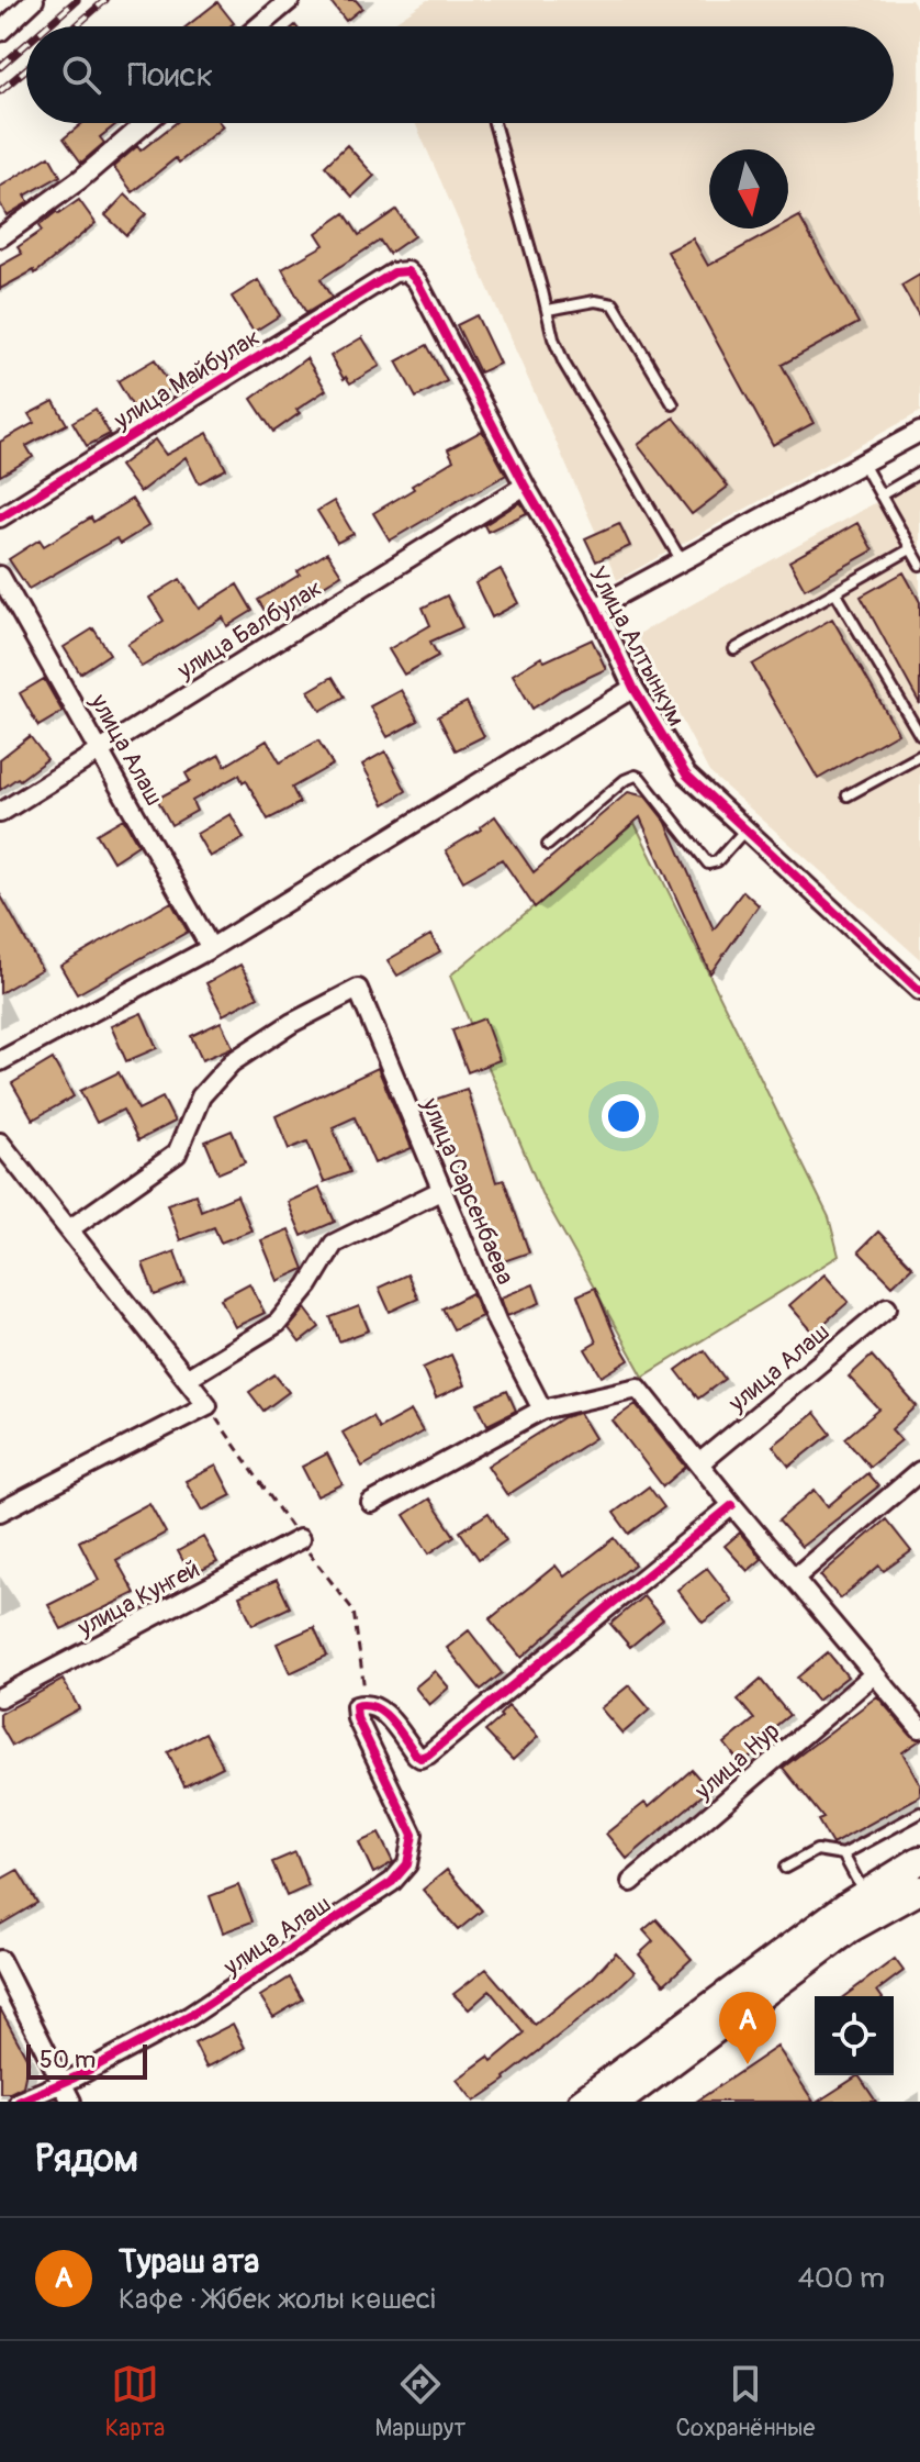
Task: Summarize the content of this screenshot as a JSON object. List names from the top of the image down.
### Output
{
  "streets": {
    "street": [
      "улица Майбулак",
      "улица Балбулак",
      "Улица Алтынкум",
      "улица Алаш",
      "улица Сарсенбаева",
      "улица Кунгей",
      "улица Нур"
    ]
  },
  "crossings": [
    ["улица Майбулак", "Улица Алтынкум"],
    ["улица Балбулак", "Улица Алтынкум"],
    ["улица Балбулак", "улица Алаш"]
  ],
  "scale_bar": "50 m",
  "north": "bottom",
  "page": {
    "search": "Поиск",
    "pins": "A",
    "scale": "50 m",
    "heading": "Рядом",
    "list": [
      {
        "mark": "A",
        "name": "Тураш ата",
        "note": "Кафе · Жібек жолы көшесі",
        "value": "400 m"
      }
    ],
    "nav": ["Карта", "Маршрут", "Сохранённые"]
  }
}
